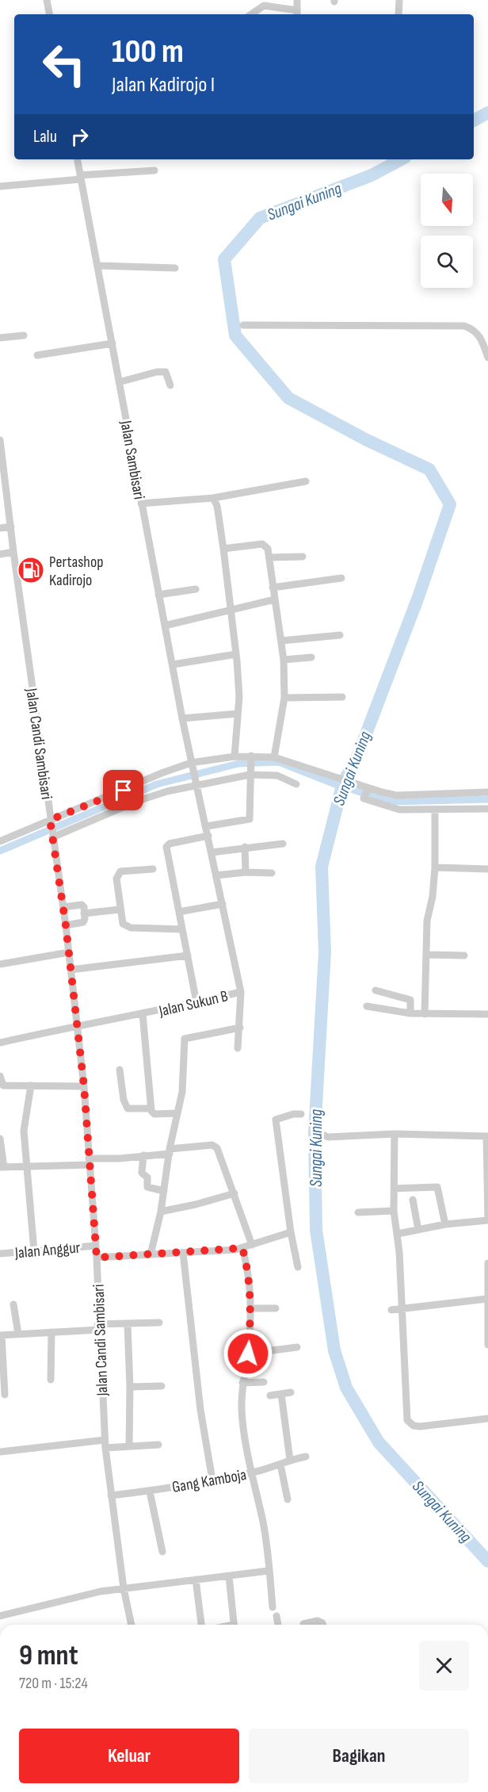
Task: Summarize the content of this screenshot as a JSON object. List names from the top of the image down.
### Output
{
  "streets": {
    "street": [
      "Jalan Sambisari",
      "Jalan Candi Sambisari",
      "Jalan Sukun B",
      "Jalan Anggur",
      "Gang Kamboja"
    ]
  },
  "crossings": [
    ["Jalan Sambisari", "Jalan Sukun B"],
    ["Jalan Candi Sambisari", "Jalan Sukun B"],
    ["Jalan Candi Sambisari", "Jalan Anggur"],
    ["Jalan Candi Sambisari", "Gang Kamboja"]
  ],
  "water": ["Sungai Kuning"],
  "places": {
    "fuel station": ["Pertashop Kadirojo"]
  },
  "north": "bottom",
  "page": {
    "turn": ["100 m", "Jalan Kadirojo I"],
    "then": "Lalu",
    "heading": ["9 mnt", "720 m · 15:24"],
    "buttons": ["Keluar", "Bagikan"]
  }
}
